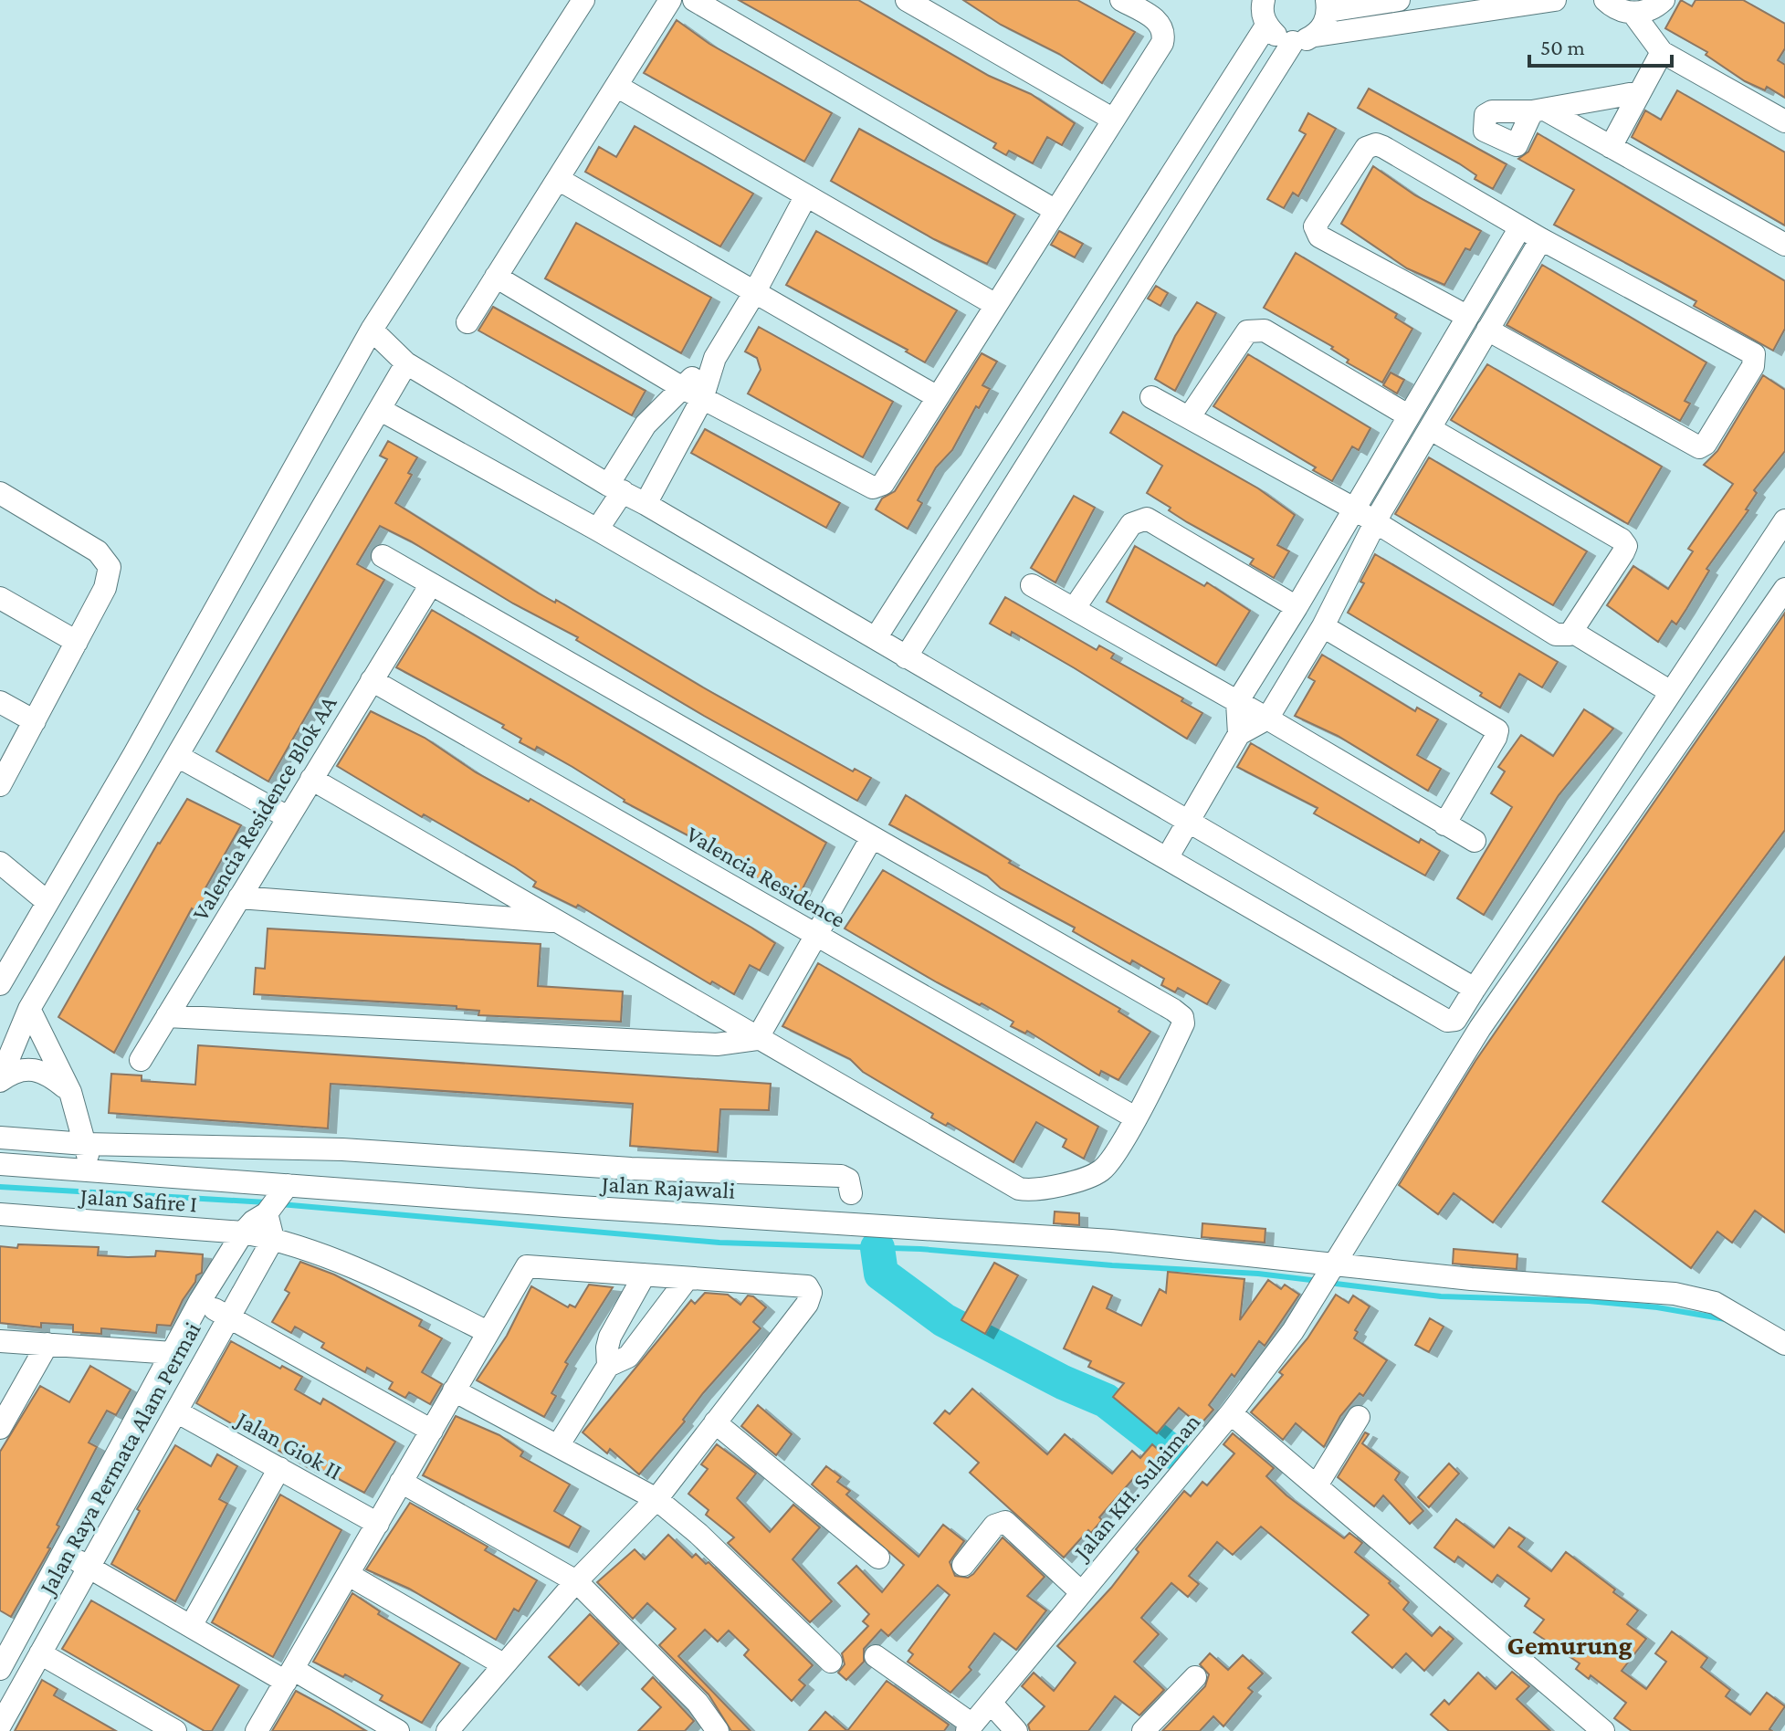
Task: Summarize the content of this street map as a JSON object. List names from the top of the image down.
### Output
{
  "streets": {
    "street": [
      "Valencia Residence Blok AA",
      "Valencia Residence",
      "Jalan Rajawali",
      "Jalan Safire I",
      "Jalan Giok II",
      "Jalan Raya Permata Alam Permai",
      "Jalan KH. Sulaiman"
    ]
  },
  "crossings": [
    ["Valencia Residence Blok AA", "Valencia Residence"],
    ["Jalan Rajawali", "Jalan Raya Permata Alam Permai"],
    ["Jalan Rajawali", "Jalan KH. Sulaiman"],
    ["Jalan Safire I", "Jalan Raya Permata Alam Permai"],
    ["Jalan Giok II", "Jalan Raya Permata Alam Permai"]
  ],
  "districts": ["Gemurung"],
  "scale_bar": "50 m"
}
